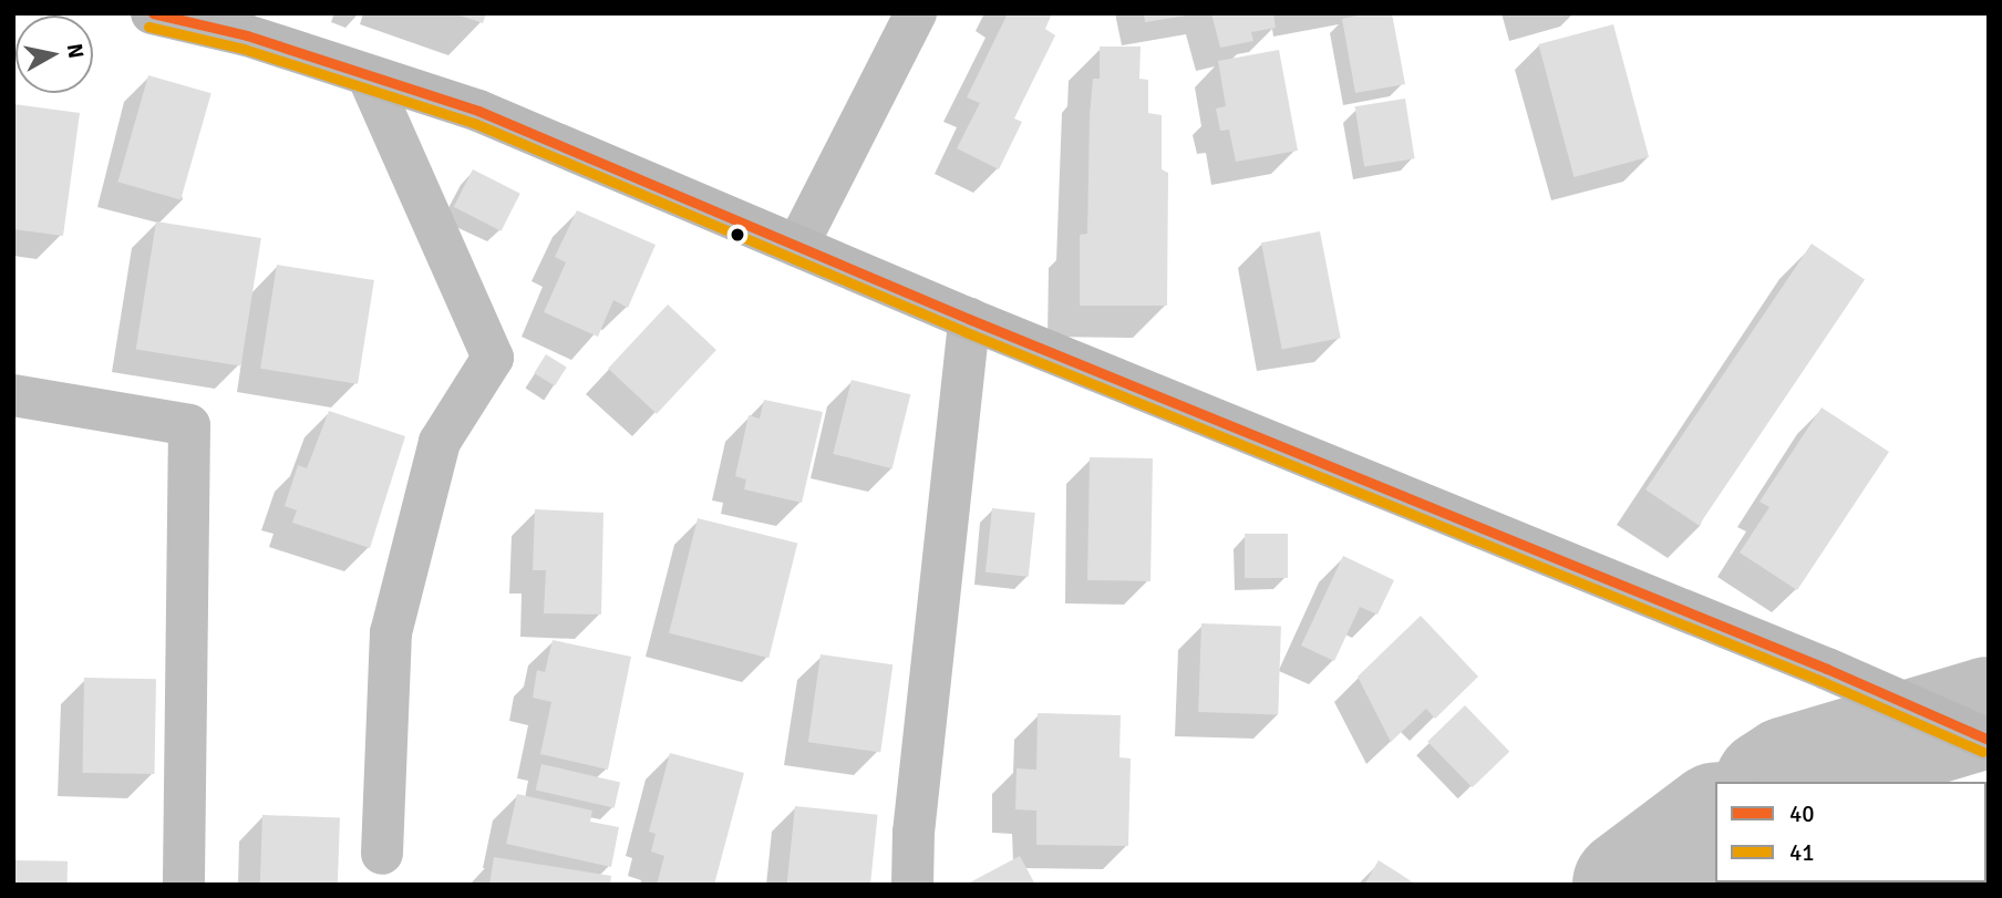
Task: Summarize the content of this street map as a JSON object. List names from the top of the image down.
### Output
{
  "lines": ["transit line 40", "transit line 41"],
  "legend": ["40", "41"],
  "north": "right"
}
